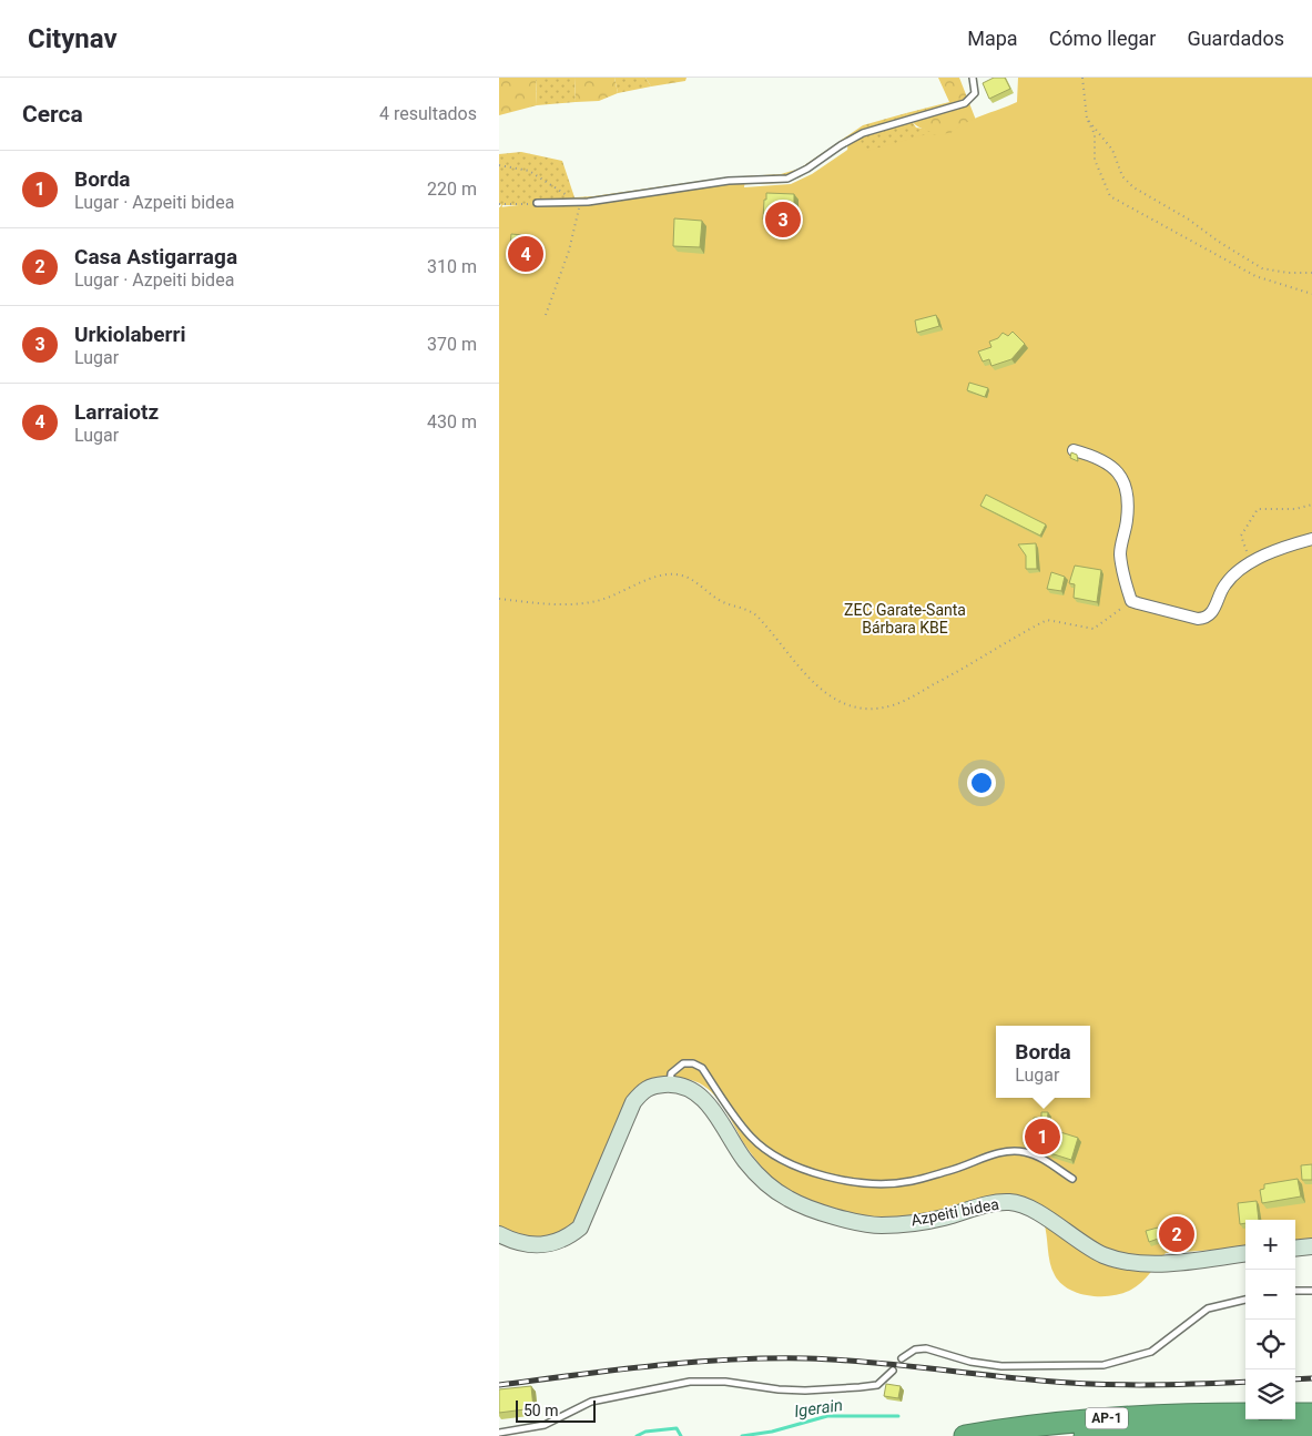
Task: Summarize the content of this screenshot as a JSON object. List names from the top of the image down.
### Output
{
  "streets": {
    "highway": ["AP-1"],
    "main road": ["Azpeiti bidea"]
  },
  "water": ["Igerain"],
  "parks": ["ZEC Garate-Santa Bárbara KBE"],
  "scale_bar": "50 m",
  "page": {
    "header": "Citynav",
    "nav": ["Mapa", "Cómo llegar", "Guardados"],
    "heading": ["Cerca", "4 resultados"],
    "list": [
      {
        "mark": "1",
        "name": "Borda",
        "note": "Lugar · Azpeiti bidea",
        "value": "220 m"
      },
      {
        "mark": "2",
        "name": "Casa Astigarraga",
        "note": "Lugar · Azpeiti bidea",
        "value": "310 m"
      },
      {
        "mark": "3",
        "name": "Urkiolaberri",
        "note": "Lugar",
        "value": "370 m"
      },
      {
        "mark": "4",
        "name": "Larraiotz",
        "note": "Lugar",
        "value": "430 m"
      }
    ],
    "pins": [
      "3",
      "4",
      "1",
      "2"
    ],
    "popup": ["Borda", "Lugar"],
    "map_buttons": ["+", "−"],
    "scale": "50 m"
  }
}
